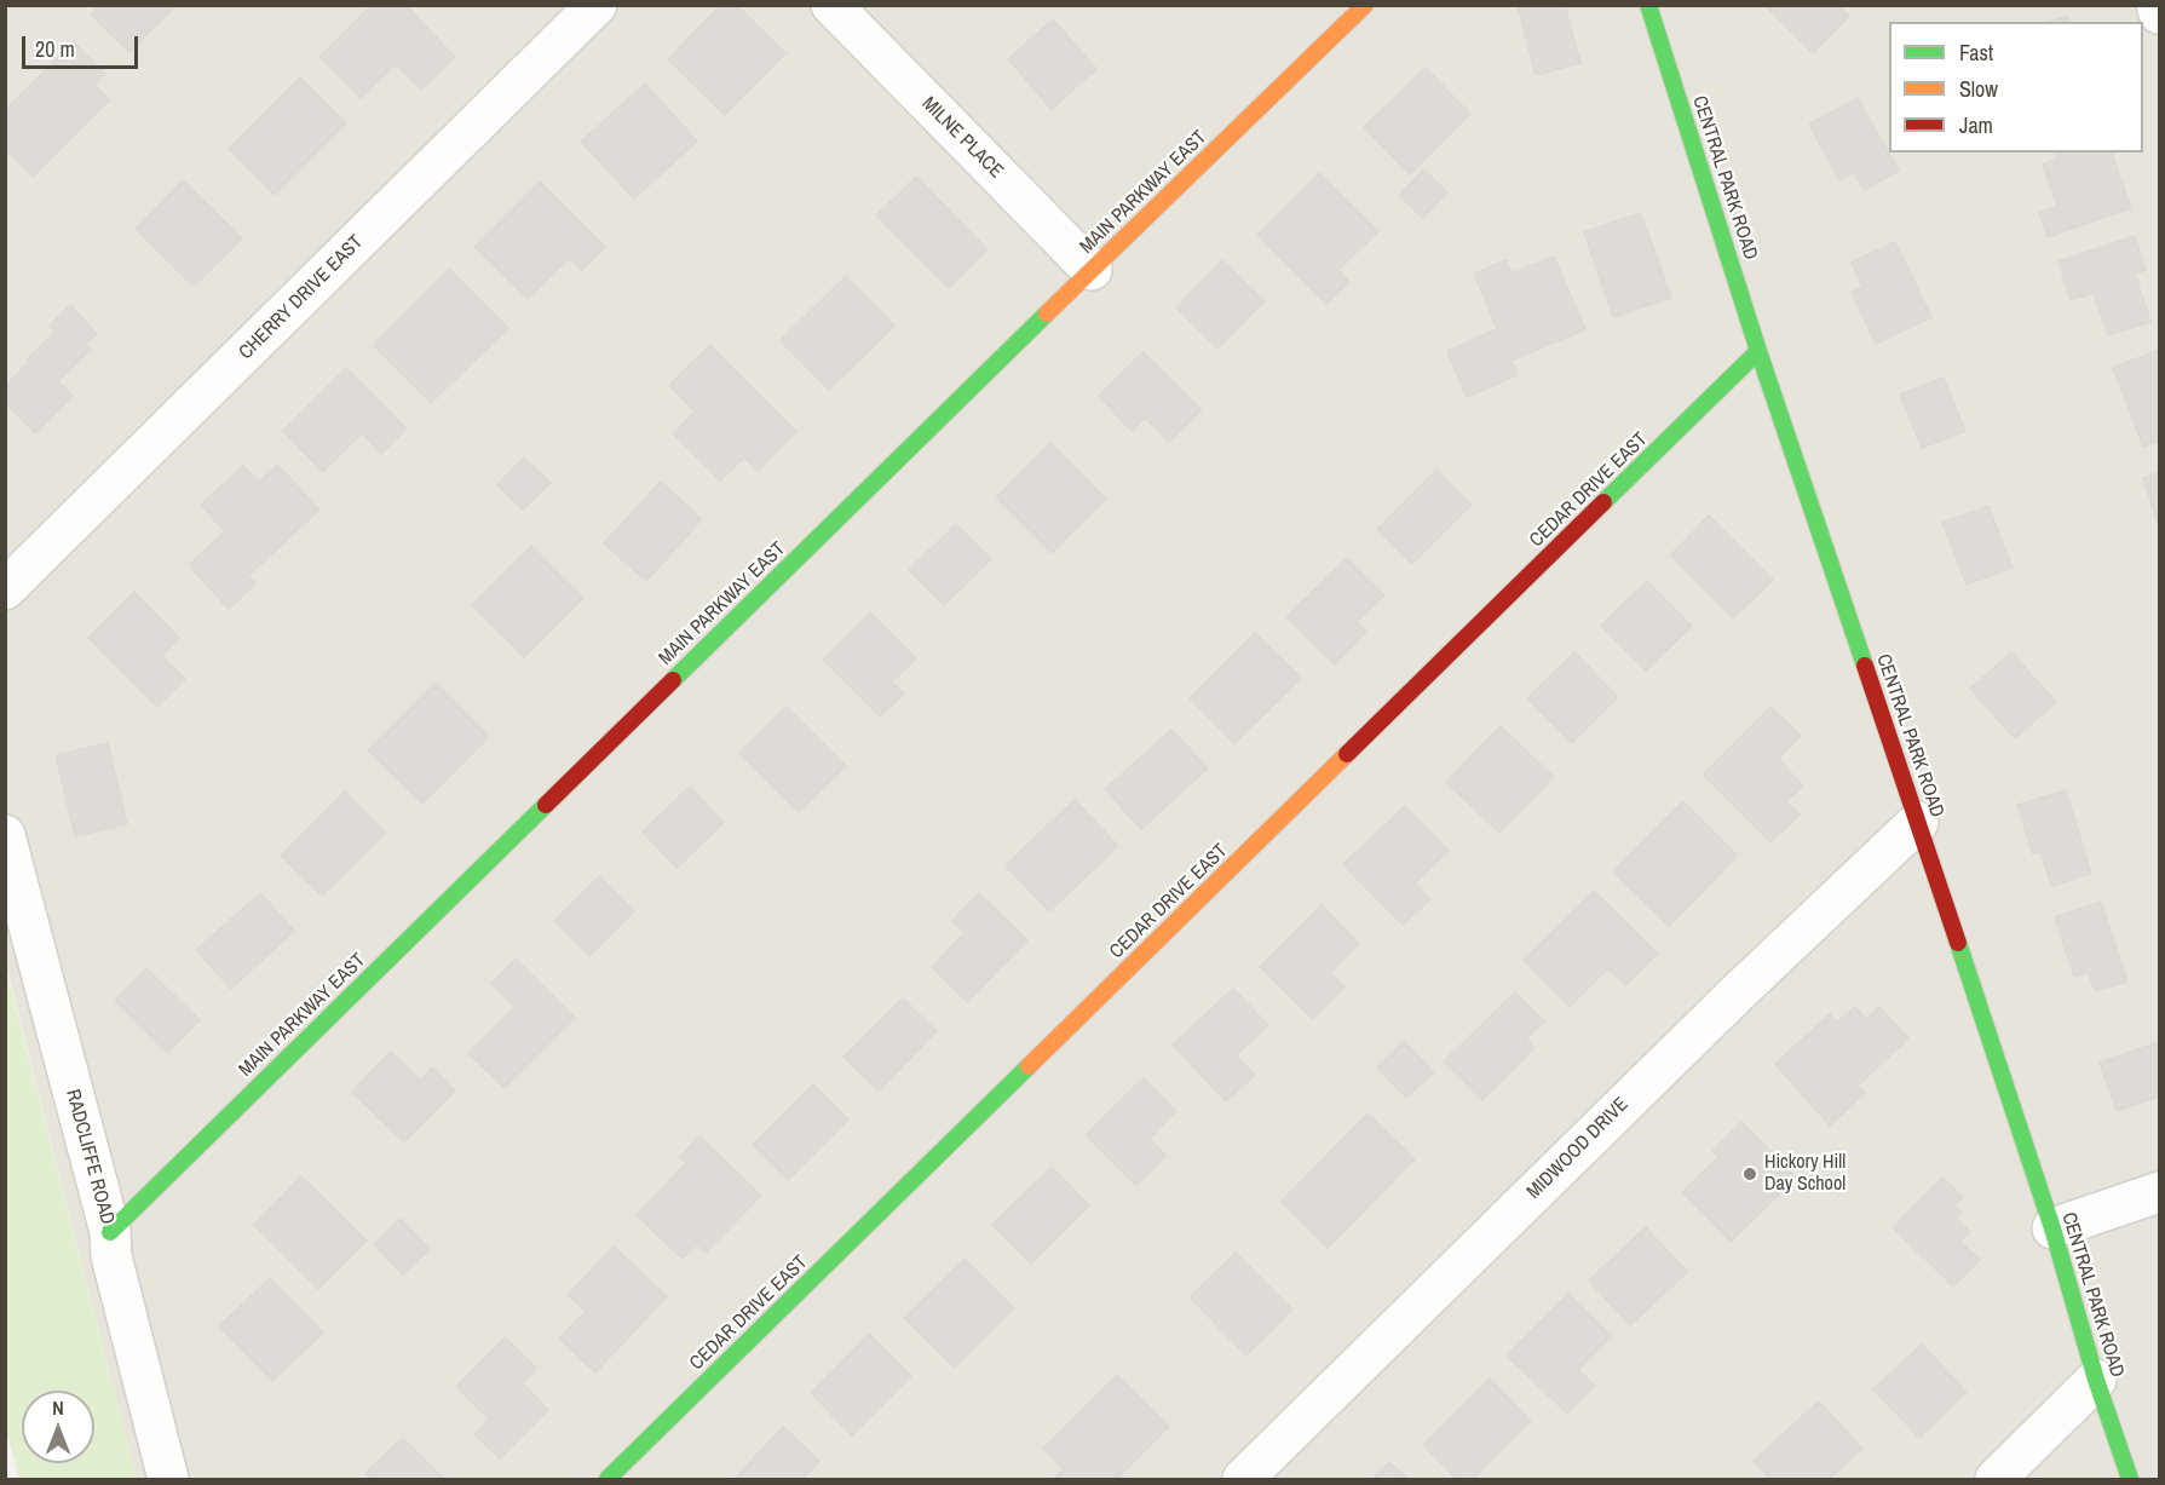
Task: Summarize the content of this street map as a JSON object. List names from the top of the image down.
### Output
{
  "streets": {
    "street": [
      "MILNE PLACE",
      "CENTRAL PARK ROAD",
      "MAIN PARKWAY EAST",
      "CHERRY DRIVE EAST",
      "CEDAR DRIVE EAST",
      "MIDWOOD DRIVE",
      "RADCLIFFE ROAD"
    ]
  },
  "crossings": [
    ["MILNE PLACE", "MAIN PARKWAY EAST"],
    ["CENTRAL PARK ROAD", "CEDAR DRIVE EAST"],
    ["CENTRAL PARK ROAD", "MIDWOOD DRIVE"],
    ["MAIN PARKWAY EAST", "RADCLIFFE ROAD"]
  ],
  "places": ["Hickory Hill Day School"],
  "legend": ["Fast", "Slow", "Jam"],
  "scale_bar": "20 m",
  "north": "top"
}
